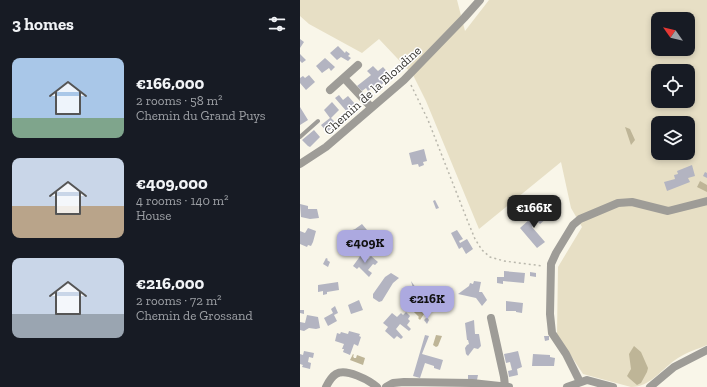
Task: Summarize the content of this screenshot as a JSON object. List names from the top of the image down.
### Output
{
  "streets": {
    "street": ["Chemin de la Blondine"]
  },
  "north": "top left",
  "page": {
    "heading": "3 homes",
    "list": [
      {
        "name": "€166,000",
        "note": "2 rooms · 58 m² · Chemin du Grand Puys"
      },
      {
        "name": "€409,000",
        "note": "4 rooms · 140 m² · House"
      },
      {
        "name": "€216,000",
        "note": "2 rooms · 72 m² · Chemin de Grossand"
      }
    ],
    "price": ["€166K", "€409K", "€216K"]
  }
}
